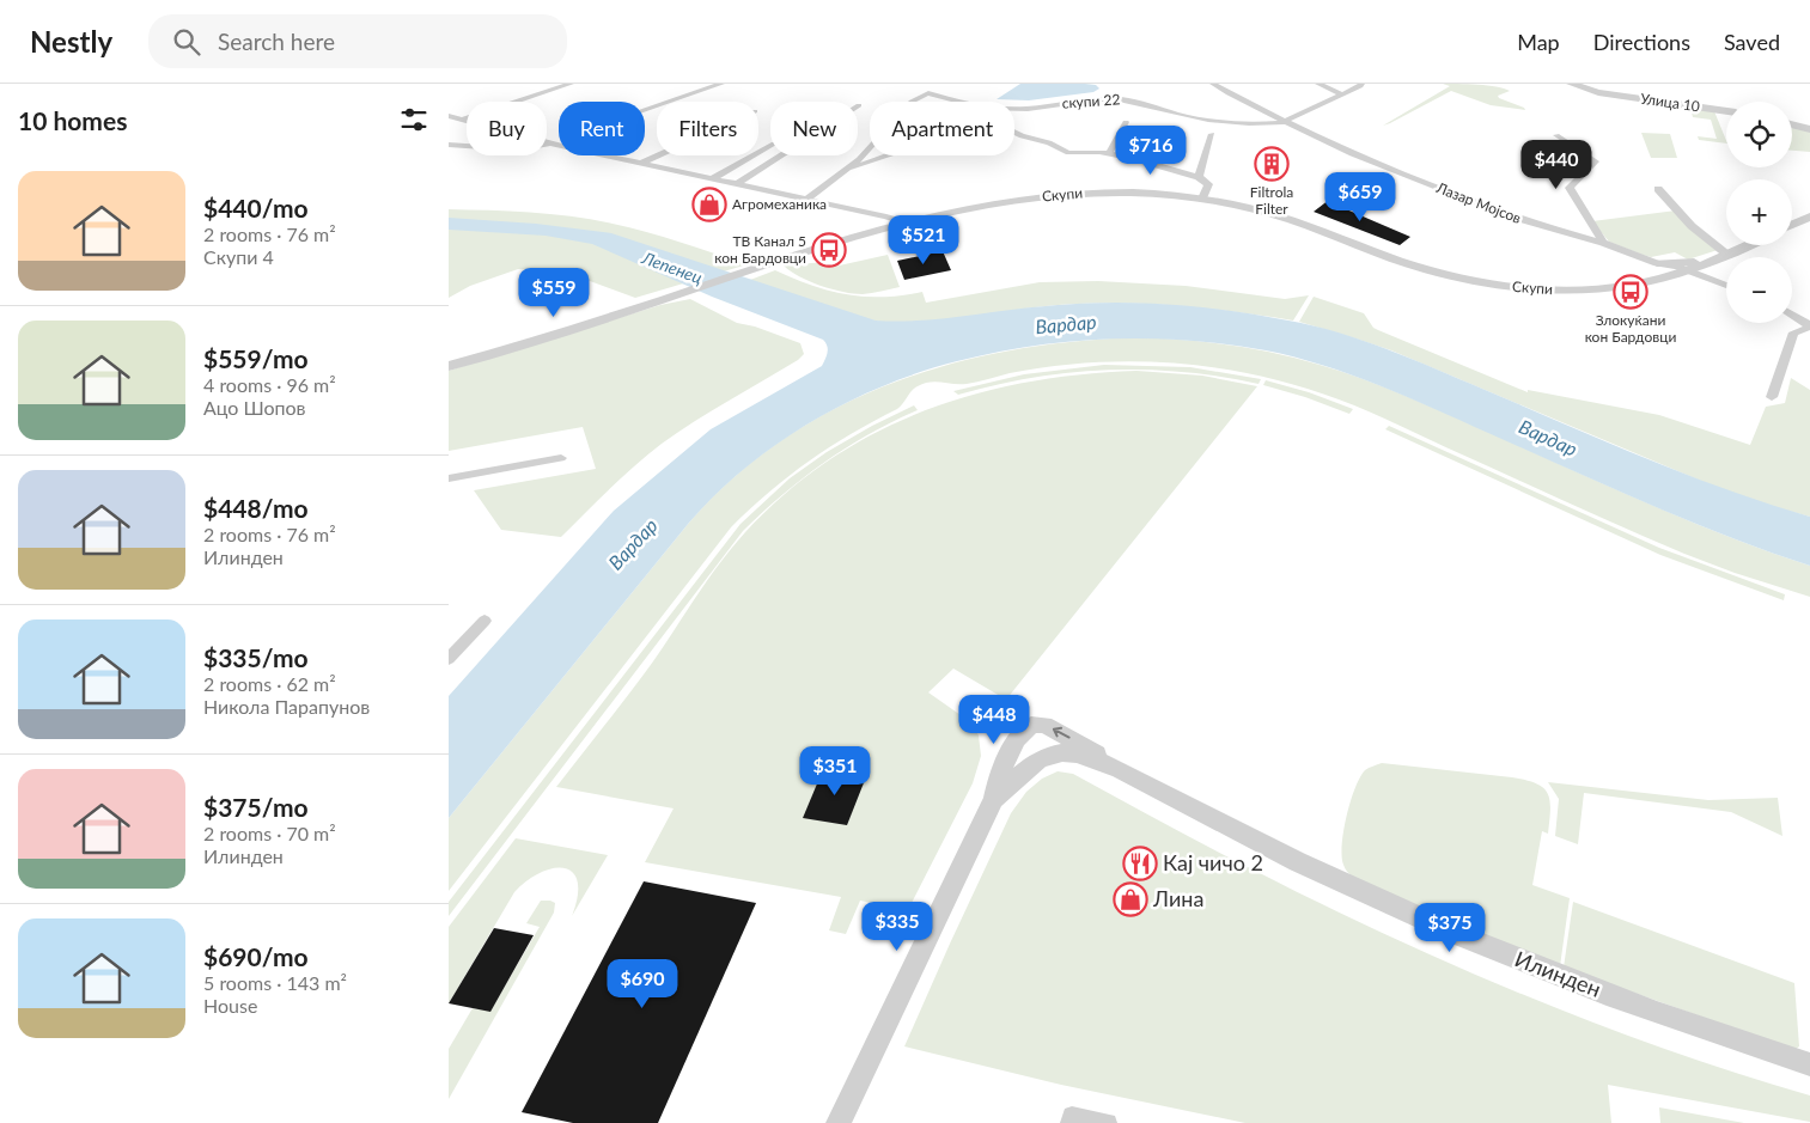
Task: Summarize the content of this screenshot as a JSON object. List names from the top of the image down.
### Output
{
  "streets": {
    "street": [
      "скупи 22",
      "Улица 10",
      "Скупи",
      "Лазар Мојсов",
      "Илинден"
    ]
  },
  "crossings": [
    ["скупи 22", "Лазар Мојсов"]
  ],
  "water": ["Лепенец", "Вардар"],
  "places": {
    "building": ["Filtrola Filter"],
    "shop": ["Агромеханика", "Лина"],
    "bus stop": ["ТВ Канал 5 кон Бардовци", "Злокуќани кон Бардовци"],
    "restaurant": ["Кај чичо 2"]
  },
  "page": {
    "header": "Nestly",
    "search": "Search here",
    "nav": ["Map", "Directions", "Saved"],
    "heading": "10 homes",
    "map_buttons": ["+", "−"],
    "chip": [
      "Buy",
      "Rent",
      "Filters",
      "New",
      "Apartment"
    ],
    "price": [
      "$716",
      "$440",
      "$659",
      "$521",
      "$559",
      "$448",
      "$351",
      "$335",
      "$375",
      "$690"
    ],
    "list": [
      {
        "name": "$440/mo",
        "note": "2 rooms · 76 m² · Cкупи 4"
      },
      {
        "name": "$559/mo",
        "note": "4 rooms · 96 m² · Ацо Шопов"
      },
      {
        "name": "$448/mo",
        "note": "2 rooms · 76 m² · Илинден"
      },
      {
        "name": "$335/mo",
        "note": "2 rooms · 62 m² · Никола Парапунов"
      },
      {
        "name": "$375/mo",
        "note": "2 rooms · 70 m² · Илинден"
      },
      {
        "name": "$690/mo",
        "note": "5 rooms · 143 m² · House"
      }
    ]
  }
}
